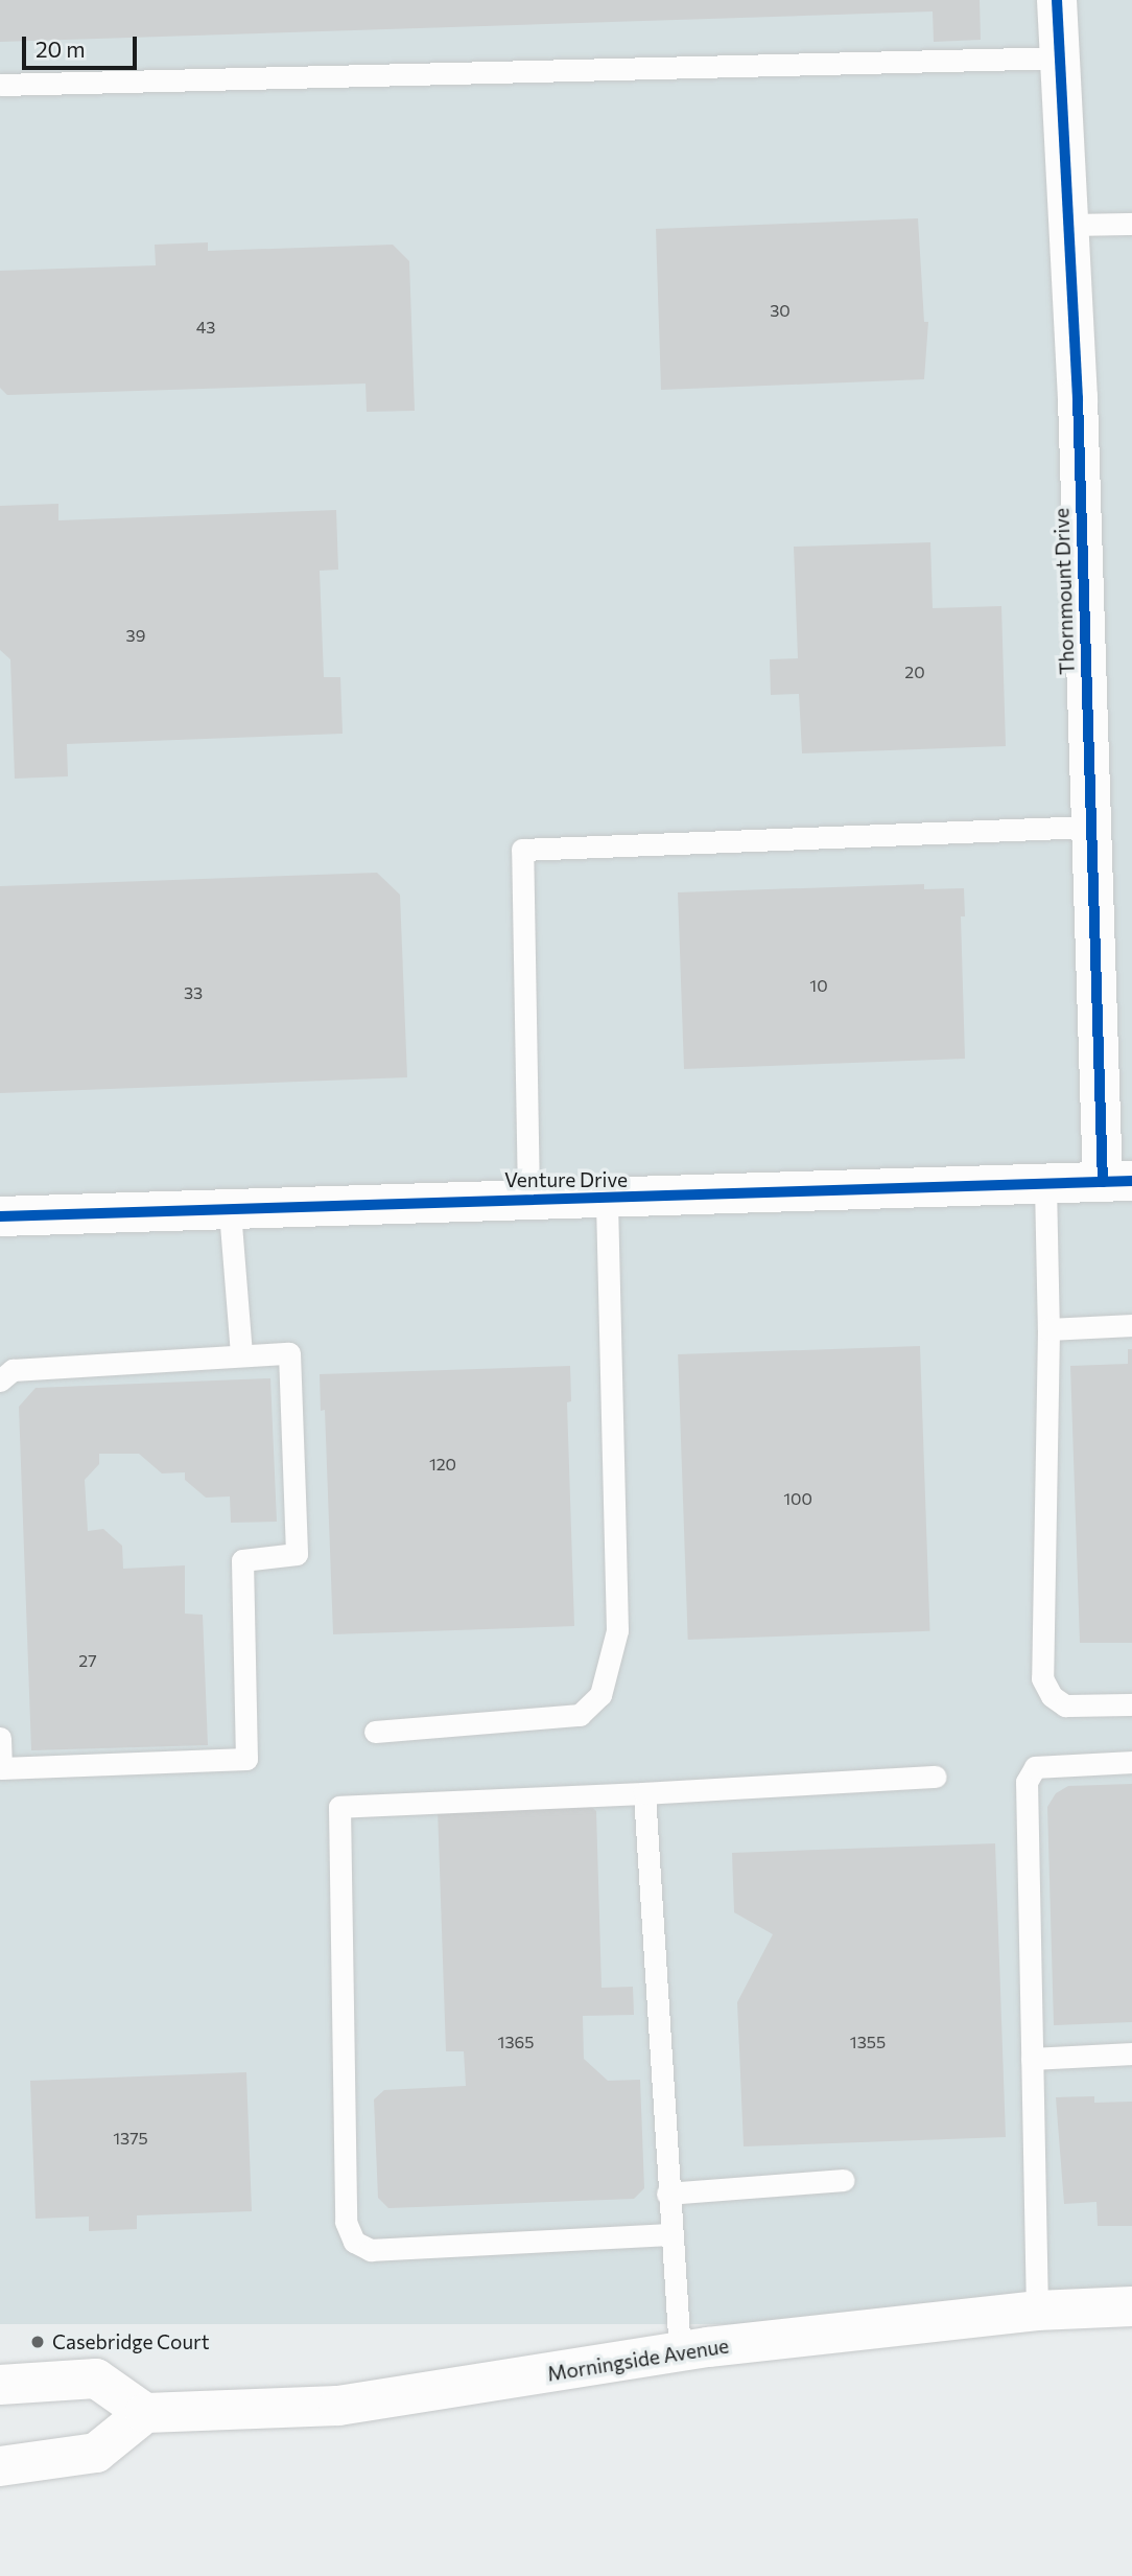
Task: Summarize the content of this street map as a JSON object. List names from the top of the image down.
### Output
{
  "streets": {
    "street": ["Thornmount Drive", "Venture Drive", "Morningside Avenue"]
  },
  "crossings": [
    ["Thornmount Drive", "Venture Drive"]
  ],
  "places": ["Casebridge Court"],
  "house_numbers": [
    "30",
    "43",
    "39",
    "20",
    "10",
    "33",
    "120",
    "100",
    "27",
    "1365",
    "1355",
    "1375"
  ],
  "scale_bar": "20 m"
}
